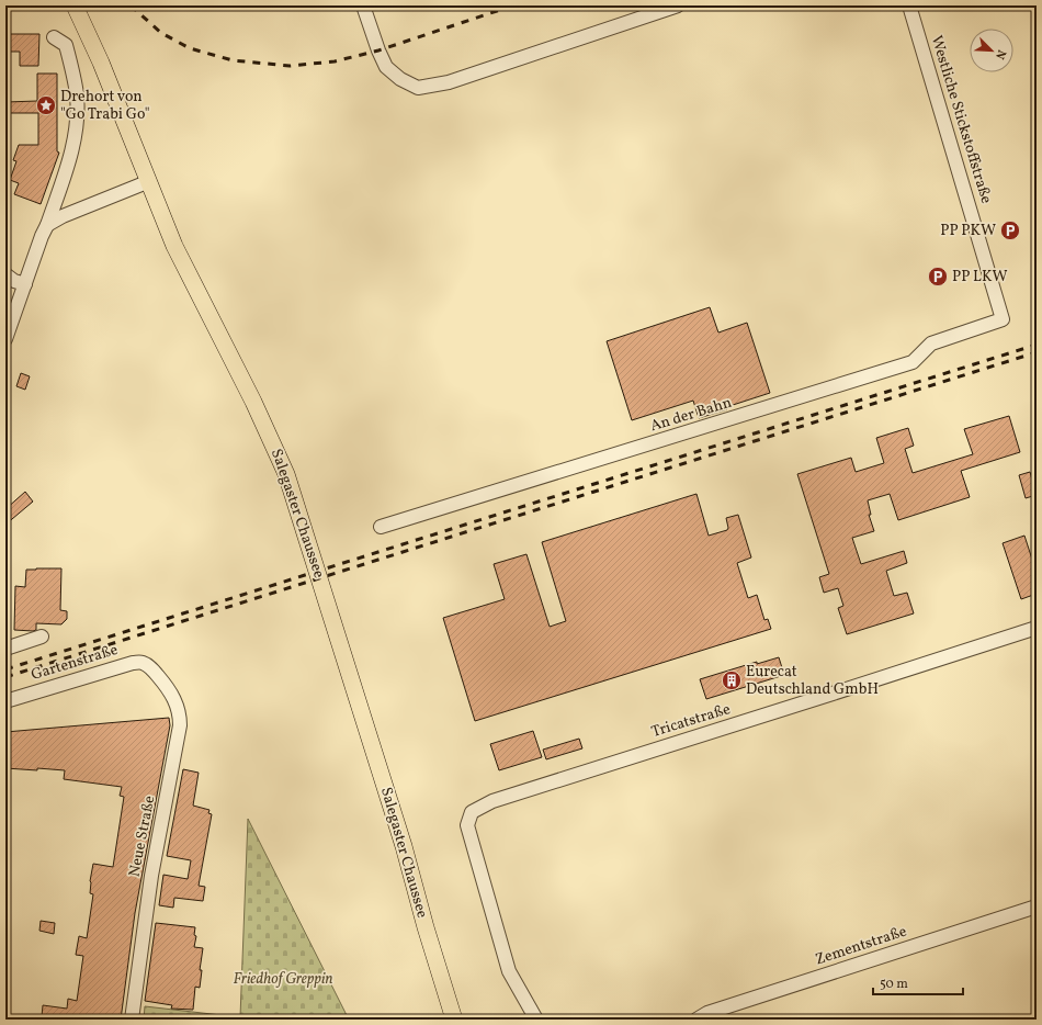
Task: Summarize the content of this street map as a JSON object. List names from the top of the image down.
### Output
{
  "streets": {
    "main road": ["Salegaster Chaussee"],
    "street": [
      "Westliche Stickstoffstraße",
      "An der Bahn",
      "Gartenstraße",
      "Tricatstraße",
      "Neue Straße",
      "Zementstraße"
    ]
  },
  "crossings": [
    ["Westliche Stickstoffstraße", "An der Bahn"],
    ["Gartenstraße", "Neue Straße"]
  ],
  "parks": ["Friedhof Greppin"],
  "places": {
    "place": ["Drehort von \"Go Trabi Go\""],
    "parking": ["PP PKW", "PP LKW"],
    "building": ["Eurecat Deutschland GmbH"]
  },
  "scale_bar": "50 m",
  "north": "bottom right"
}
